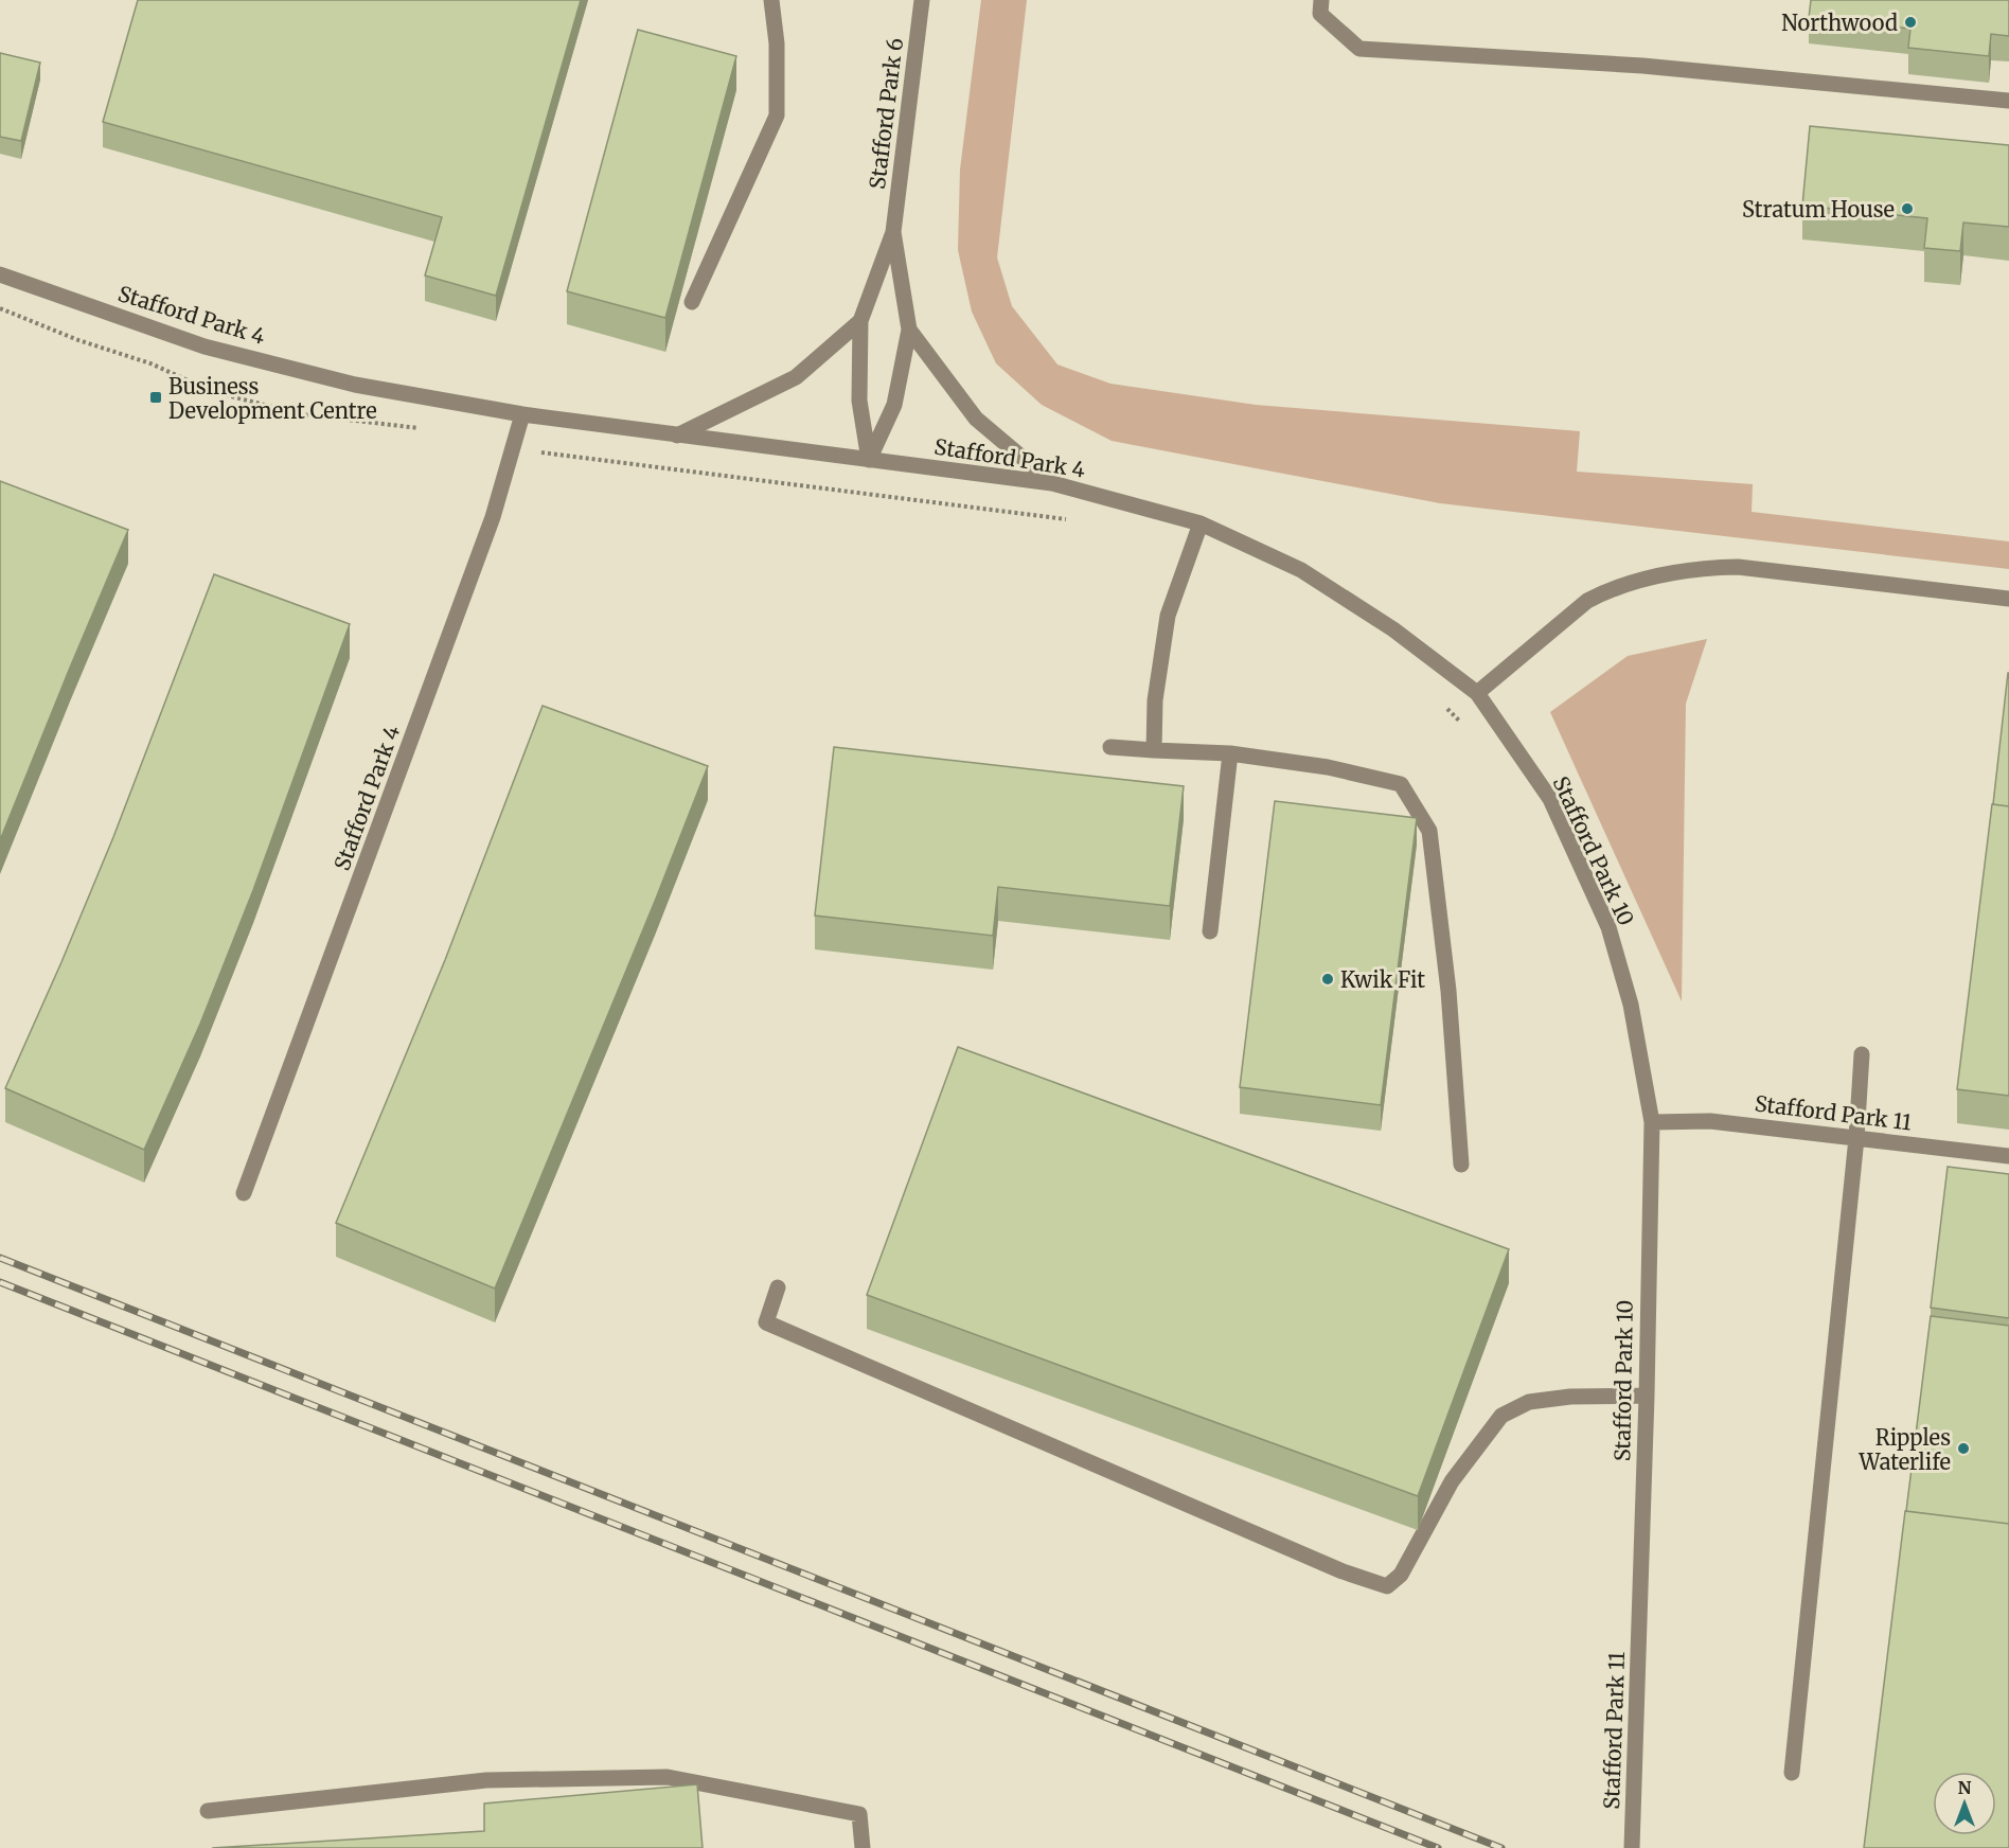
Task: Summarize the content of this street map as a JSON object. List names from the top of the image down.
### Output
{
  "streets": {
    "street": [
      "Stafford Park 6",
      "Stafford Park 4",
      "Stafford Park 10",
      "Stafford Park 11"
    ]
  },
  "crossings": [
    ["Stafford Park 4", "Stafford Park 10"],
    ["Stafford Park 10", "Stafford Park 11"]
  ],
  "places": {
    "other": [
      "Northwood",
      "Stratum House",
      "Kwik Fit",
      "Ripples Waterlife"
    ],
    "transit": ["Business Development Centre"]
  },
  "north": "top"
}
